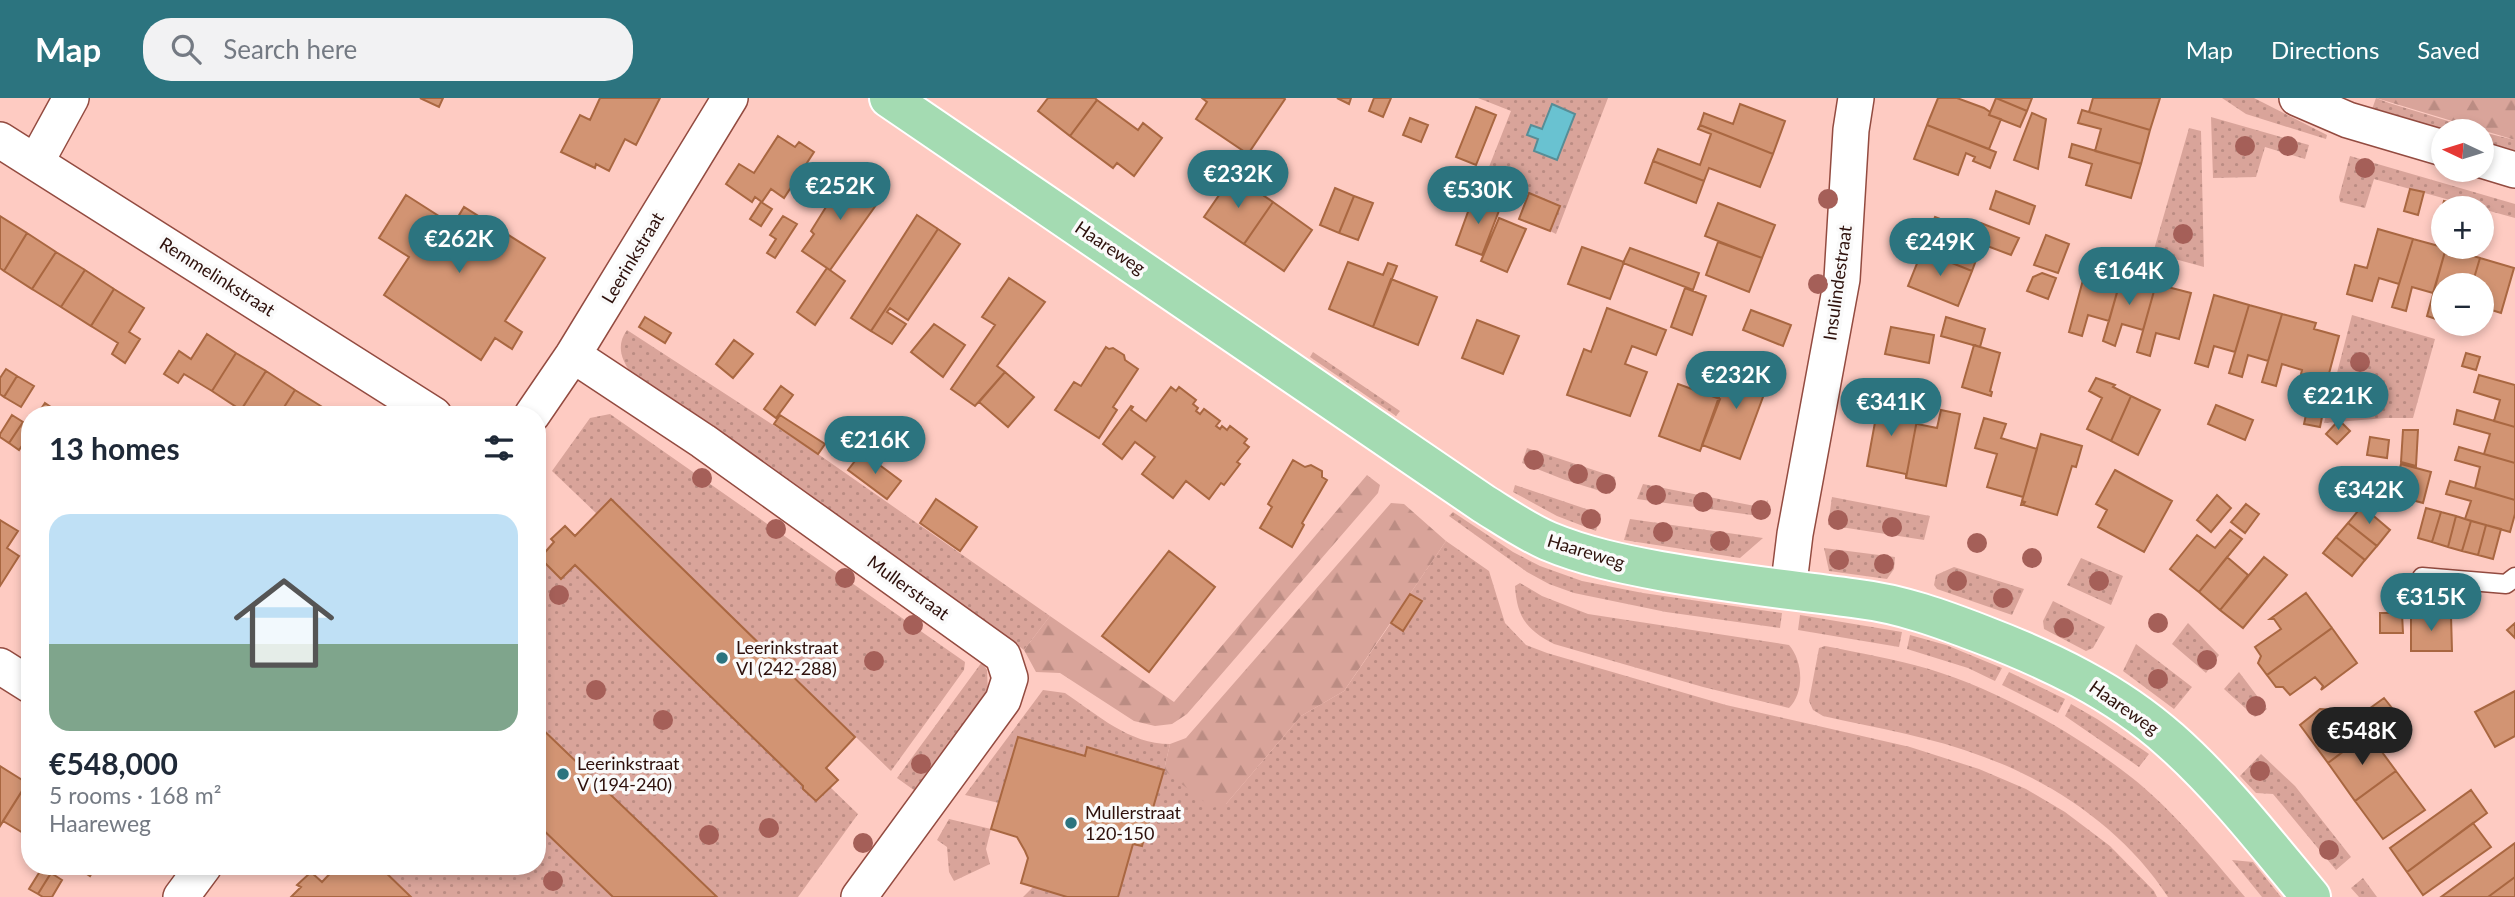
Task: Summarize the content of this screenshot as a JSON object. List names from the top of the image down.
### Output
{
  "streets": {
    "main road": ["Haareweg"],
    "street": [
      "Leerinkstraat",
      "Remmelinkstraat",
      "Insulindestraat",
      "Mullerstraat"
    ]
  },
  "crossings": [
    ["Haareweg", "Insulindestraat"],
    ["Leerinkstraat", "Mullerstraat"]
  ],
  "places": ["Leerinkstraat VI (242-288)", "Leerinkstraat V (194-240)", "Mullerstraat 120-150"],
  "north": "left",
  "page": {
    "header": "Map",
    "search": "Search here",
    "nav": ["Map", "Directions", "Saved"],
    "map_buttons": ["+", "−"],
    "price": [
      "€232K",
      "€252K",
      "€530K",
      "€262K",
      "€249K",
      "€164K",
      "€232K",
      "€221K",
      "€341K",
      "€216K",
      "€342K",
      "€315K",
      "€548K"
    ],
    "heading": "13 homes",
    "list": [
      {
        "name": "€548,000",
        "note": "5 rooms · 168 m² · Haareweg"
      }
    ]
  }
}
